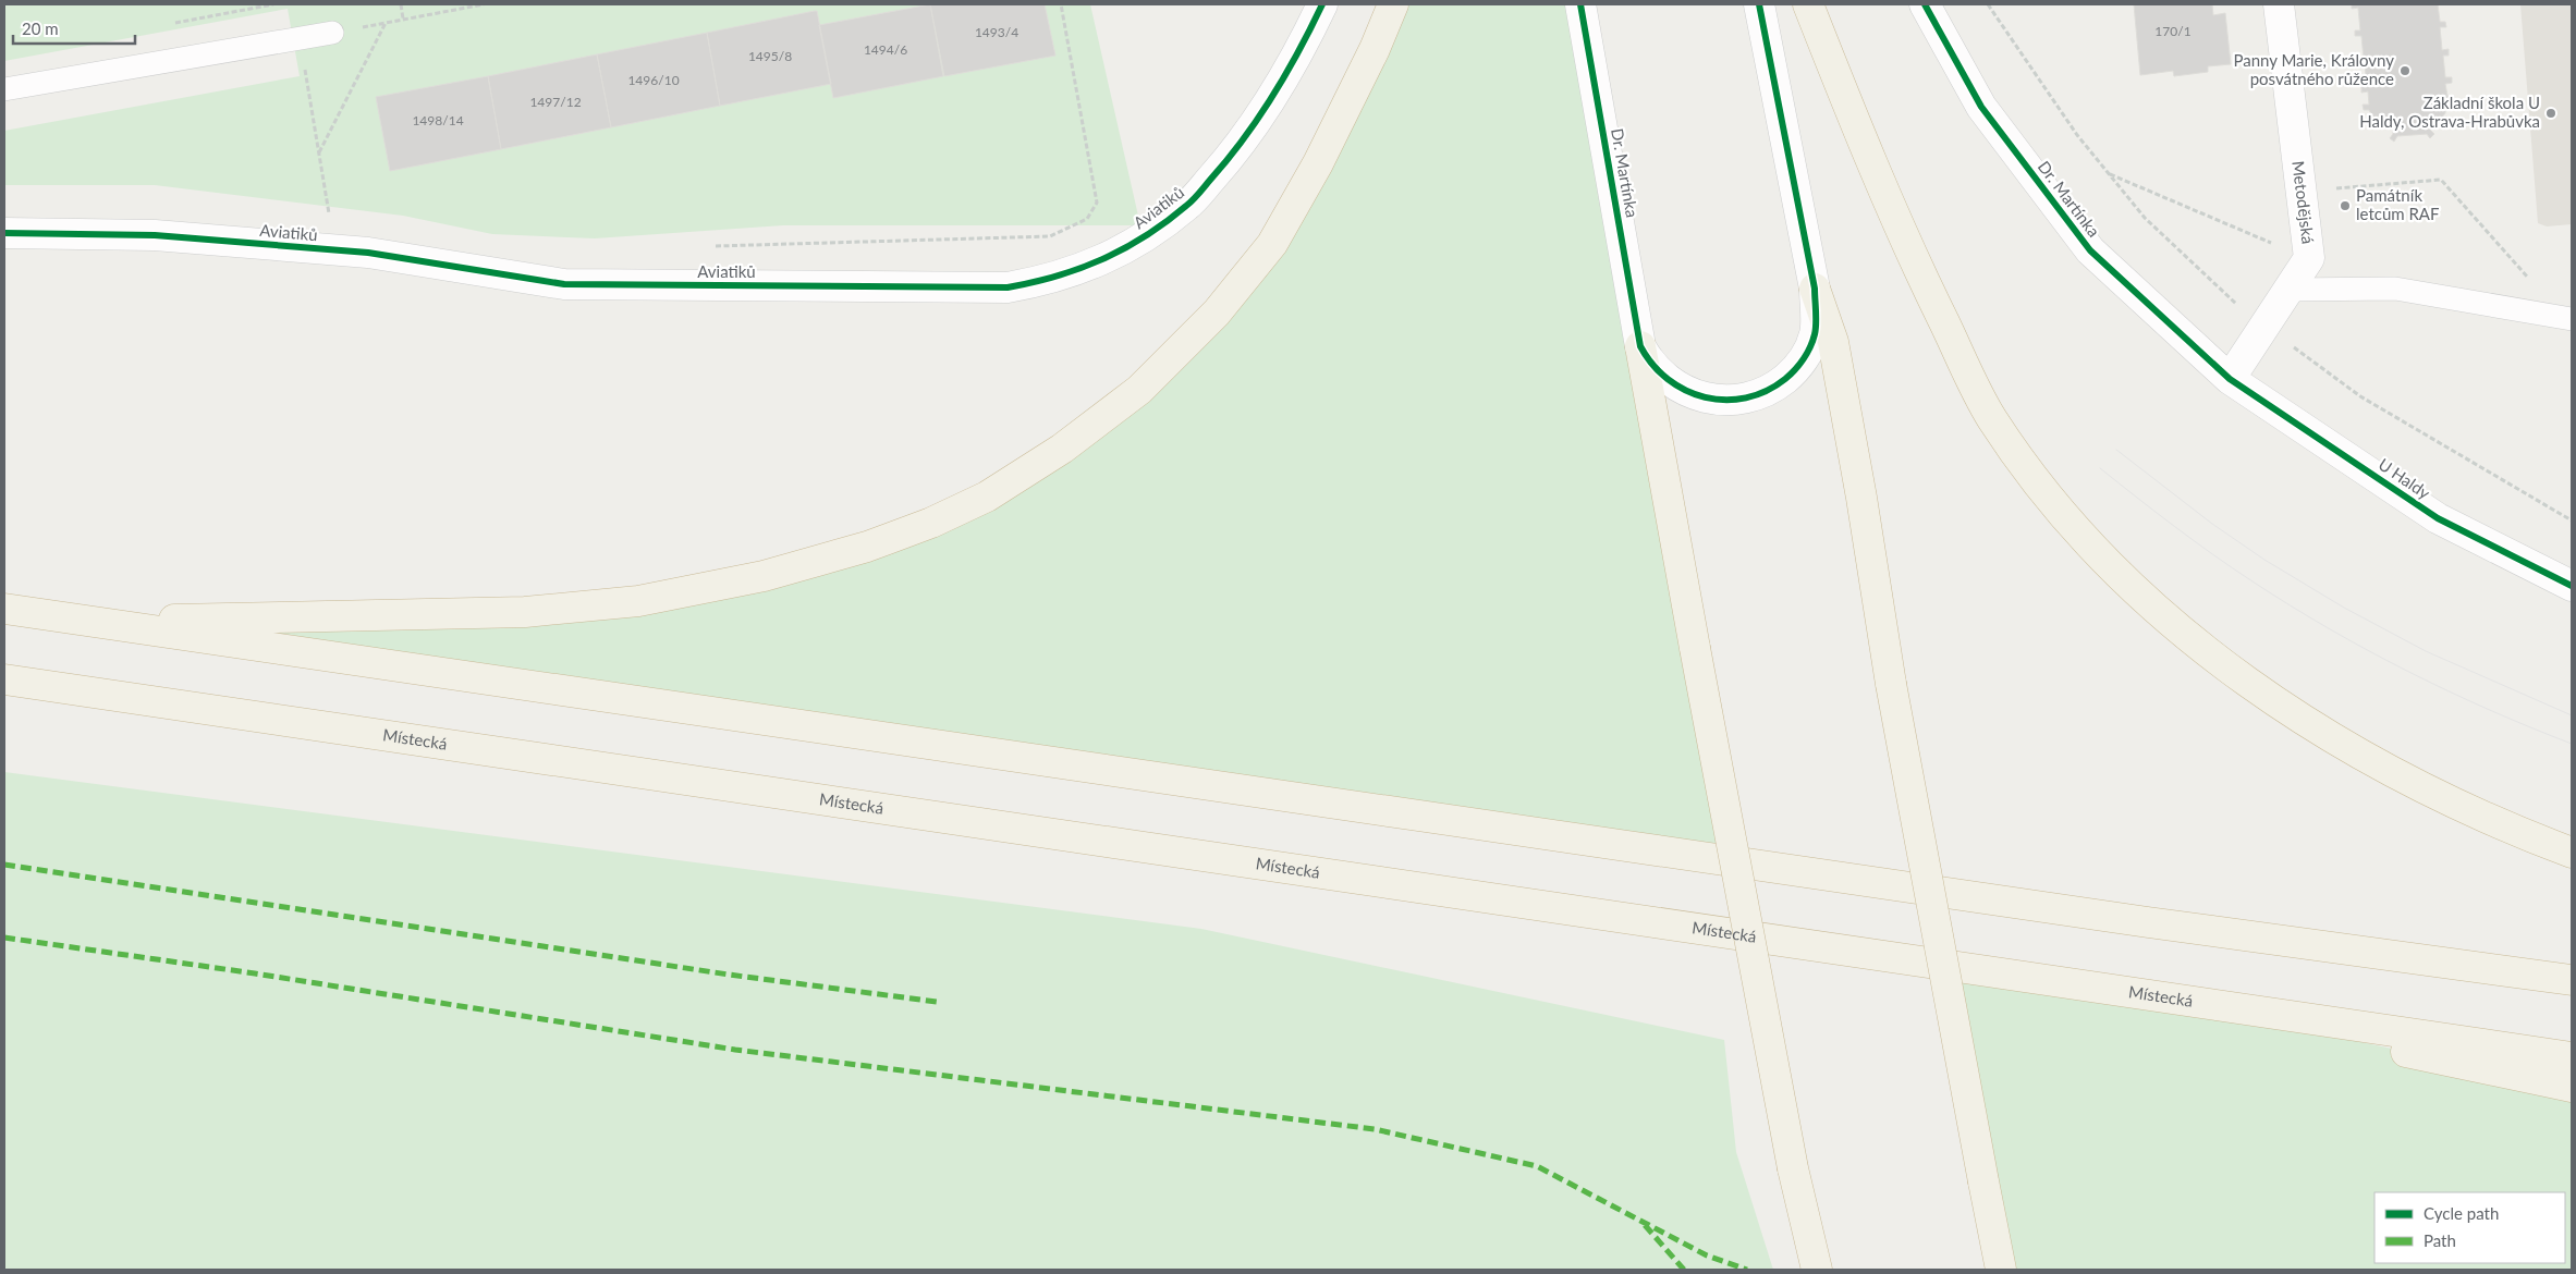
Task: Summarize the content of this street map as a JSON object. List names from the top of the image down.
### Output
{
  "streets": {
    "highway": ["Místecká"],
    "street": [
      "Dr. Martínka",
      "Metodějská",
      "Aviatiků",
      "U Haldy"
    ]
  },
  "crossings": [
    ["Dr. Martínka", "Metodějská"],
    ["Dr. Martínka", "U Haldy"],
    ["Metodějská", "U Haldy"]
  ],
  "places": ["Panny Marie, Královny posvátného růžence", "Základní škola U Haldy, Ostrava-Hrabůvka", "Památník letcům RAF"],
  "house_numbers": [
    "170/1",
    "1493/4",
    "1494/6",
    "1495/8",
    "1496/10",
    "1497/12",
    "1498/14"
  ],
  "legend": ["Cycle path", "Path"],
  "scale_bar": "20 m"
}
